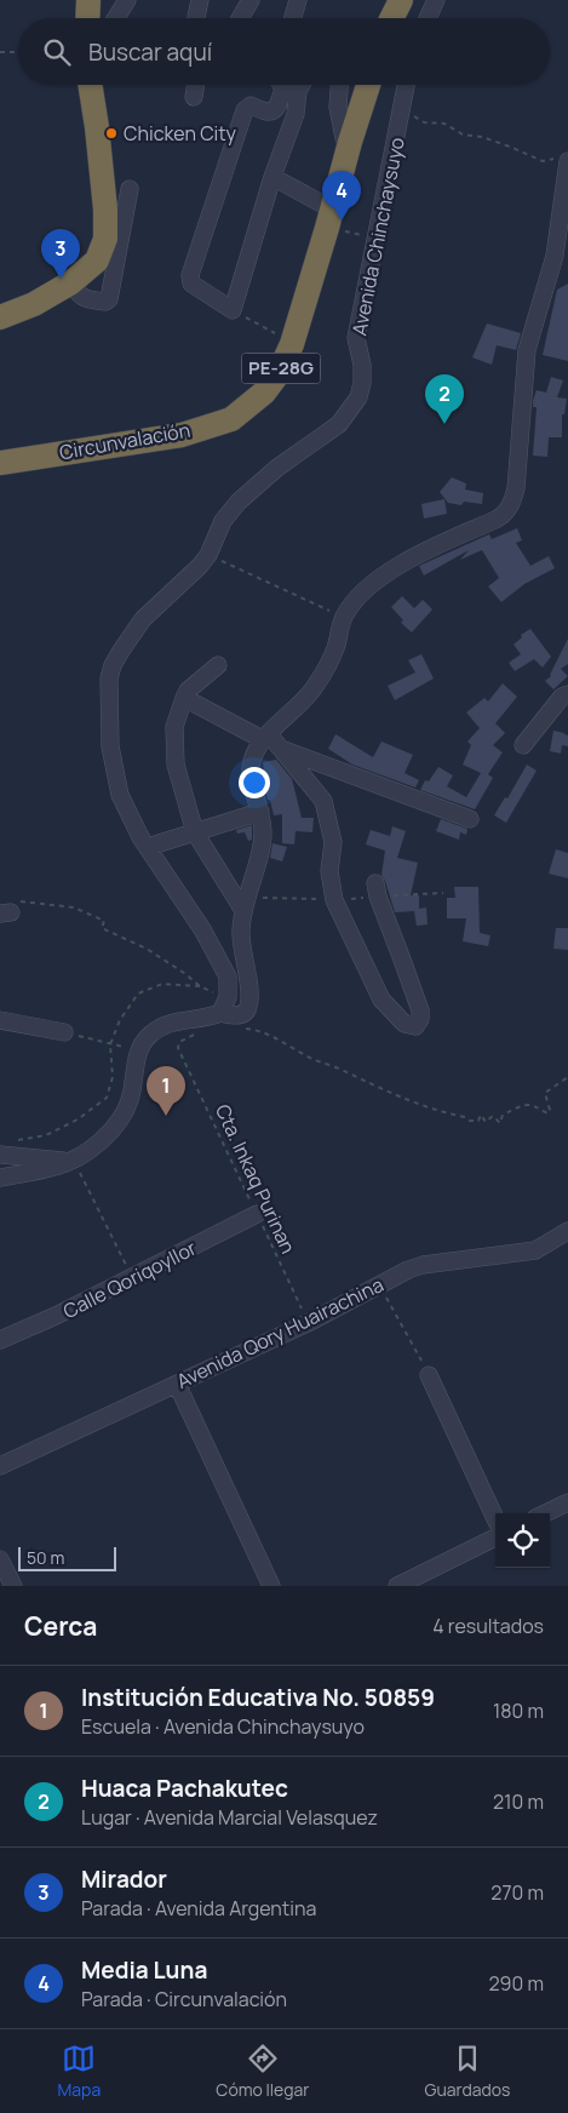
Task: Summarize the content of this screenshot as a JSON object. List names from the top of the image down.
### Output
{
  "streets": {
    "highway": ["PE-28G", "Circunvalación"],
    "street": ["Avenida Chinchaysuyo", "Calle Qoriqoyllor", "Avenida Qory Huairachina"],
    "path": ["Cta. Inkaq Purinan"]
  },
  "crossings": [
    ["Cta. Inkaq Purinan", "Calle Qoriqoyllor"],
    ["Cta. Inkaq Purinan", "Avenida Qory Huairachina"]
  ],
  "places": ["Chicken City"],
  "scale_bar": "50 m",
  "page": {
    "search": "Buscar aquí",
    "pins": [
      "4",
      "3",
      "2",
      "1"
    ],
    "scale": "50 m",
    "heading": ["Cerca", "4 resultados"],
    "list": [
      {
        "mark": "1",
        "name": "Institución Educativa No. 50859",
        "note": "Escuela · Avenida Chinchaysuyo",
        "value": "180 m"
      },
      {
        "mark": "2",
        "name": "Huaca Pachakutec",
        "note": "Lugar · Avenida Marcial Velasquez",
        "value": "210 m"
      },
      {
        "mark": "3",
        "name": "Mirador",
        "note": "Parada · Avenida Argentina",
        "value": "270 m"
      },
      {
        "mark": "4",
        "name": "Media Luna",
        "note": "Parada · Circunvalación",
        "value": "290 m"
      }
    ],
    "nav": ["Mapa", "Cómo llegar", "Guardados"]
  }
}
